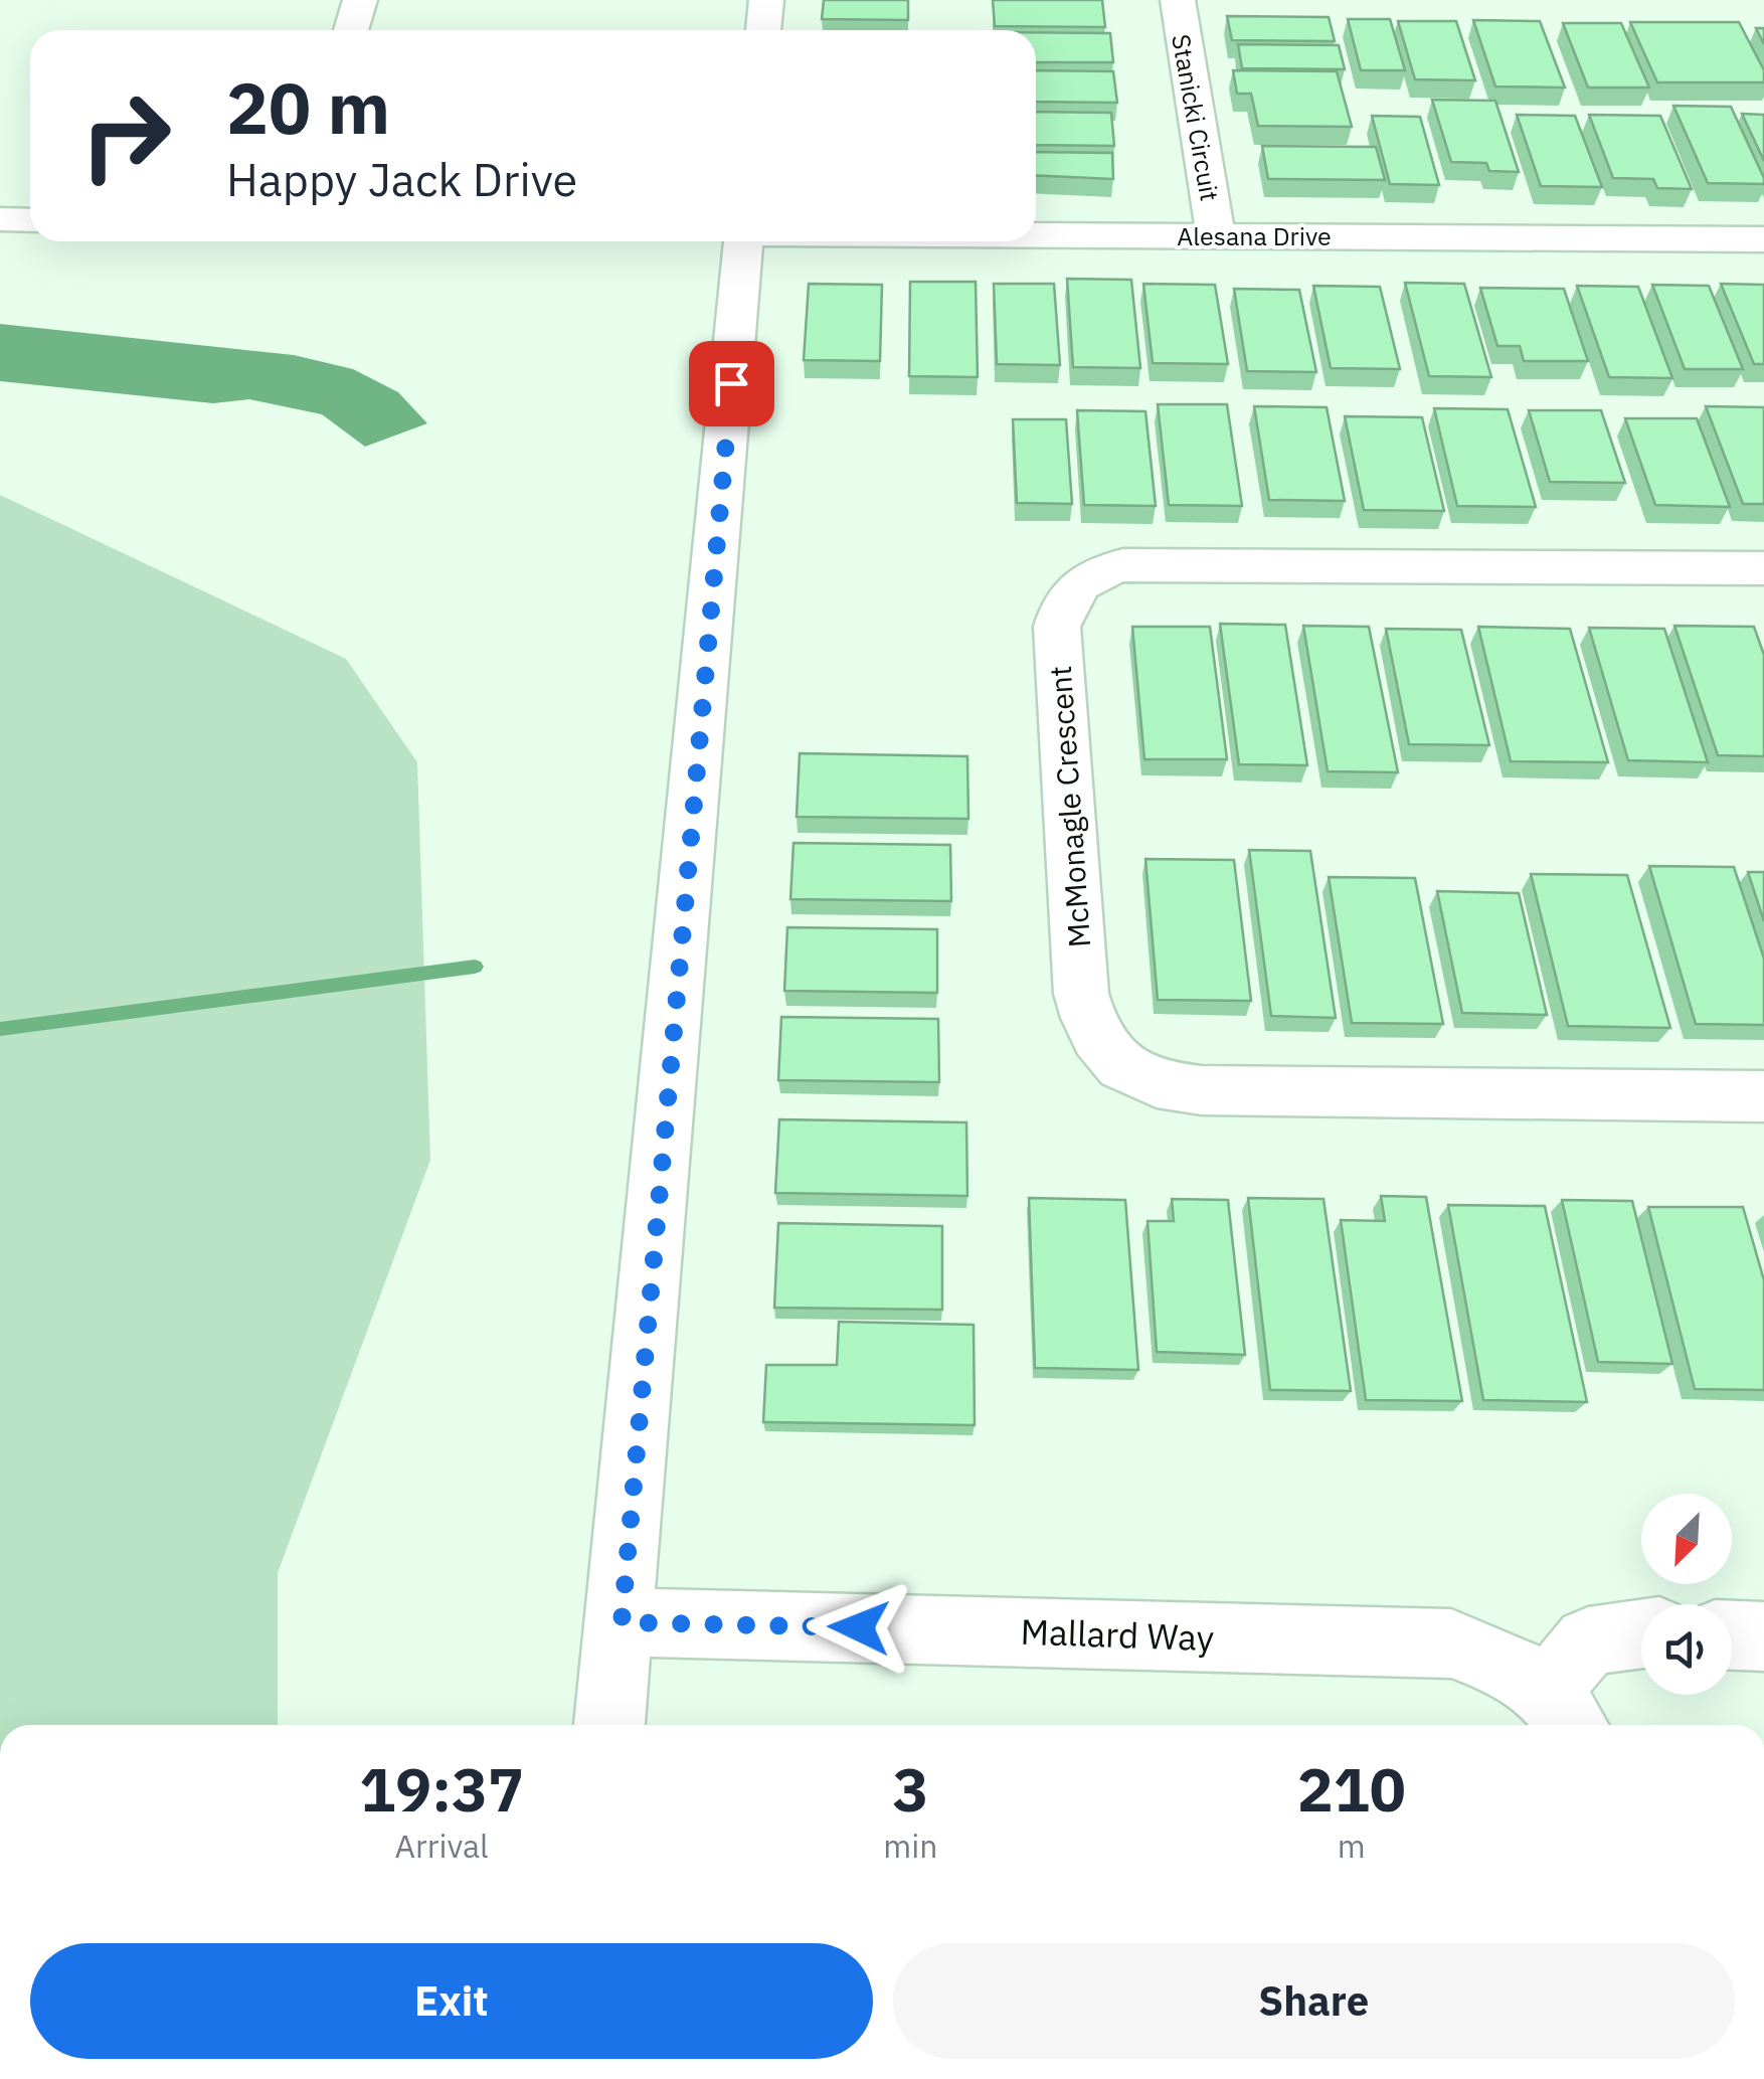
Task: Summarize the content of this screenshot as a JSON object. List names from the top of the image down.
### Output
{
  "streets": {
    "street": [
      "Stanicki Circuit",
      "Alesana Drive",
      "McMonagle Crescent",
      "Mallard Way"
    ]
  },
  "crossings": [
    ["Stanicki Circuit", "Alesana Drive"]
  ],
  "north": "bottom left",
  "page": {
    "turn": ["20 m", "Happy Jack Drive"],
    "eta": [
      "19:37",
      "Arrival",
      "3",
      "min",
      "210",
      "m"
    ],
    "buttons": ["Exit", "Share"]
  }
}
